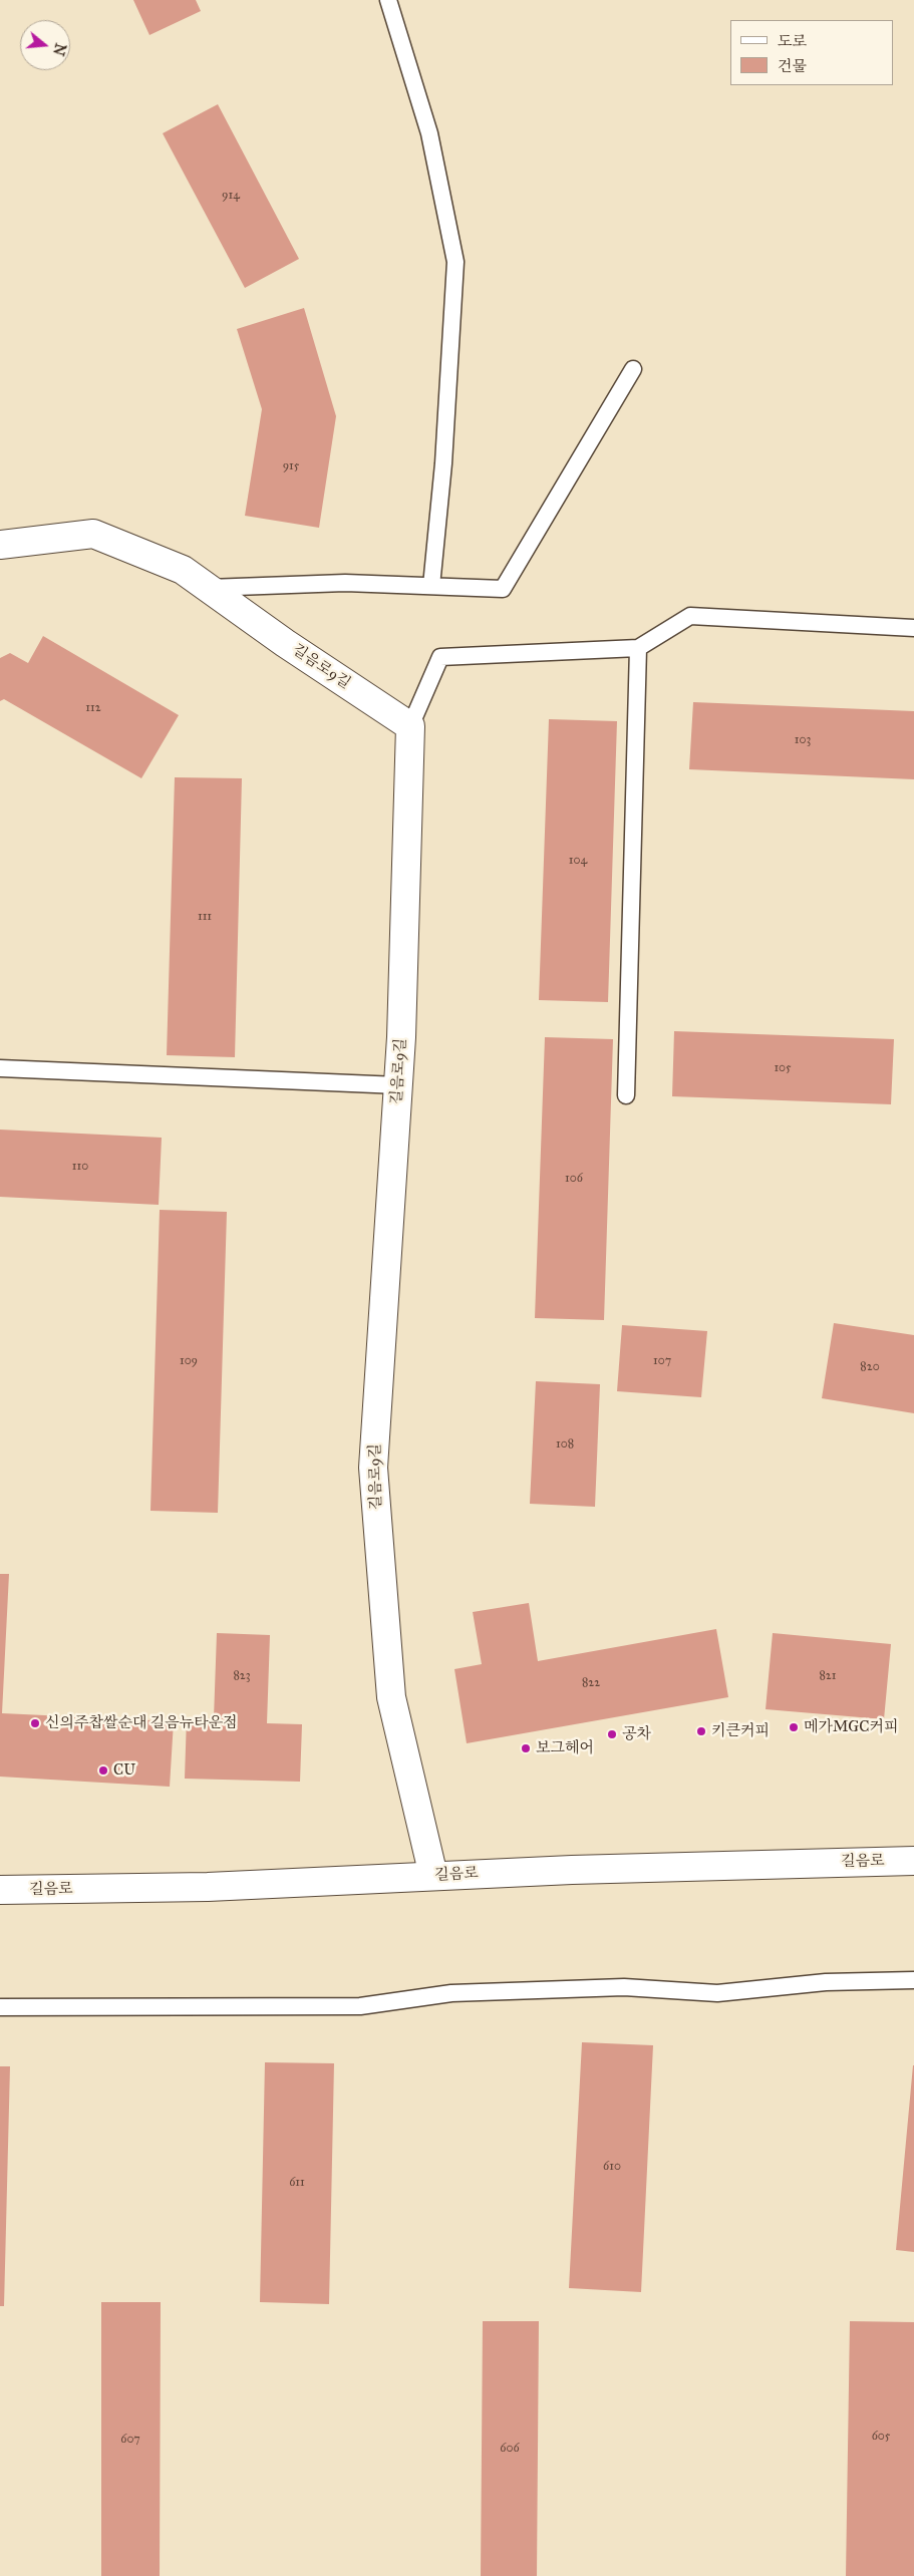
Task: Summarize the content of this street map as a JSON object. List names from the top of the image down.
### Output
{
  "streets": {
    "street": ["길음로9길", "길음로"]
  },
  "crossings": [
    ["길음로9길", "길음로"]
  ],
  "places": [
    "신의주찹쌀순대 길음뉴타운점",
    "메가MGC커피",
    "키큰커피",
    "공차",
    "보그헤어",
    "CU"
  ],
  "house_numbers": [
    "914",
    "915",
    "112",
    "103",
    "104",
    "111",
    "105",
    "110",
    "106",
    "109",
    "107",
    "820",
    "108",
    "823",
    "821",
    "822",
    "610",
    "611",
    "605",
    "607",
    "606"
  ],
  "legend": ["도로", "건물"],
  "north": "right"
}
